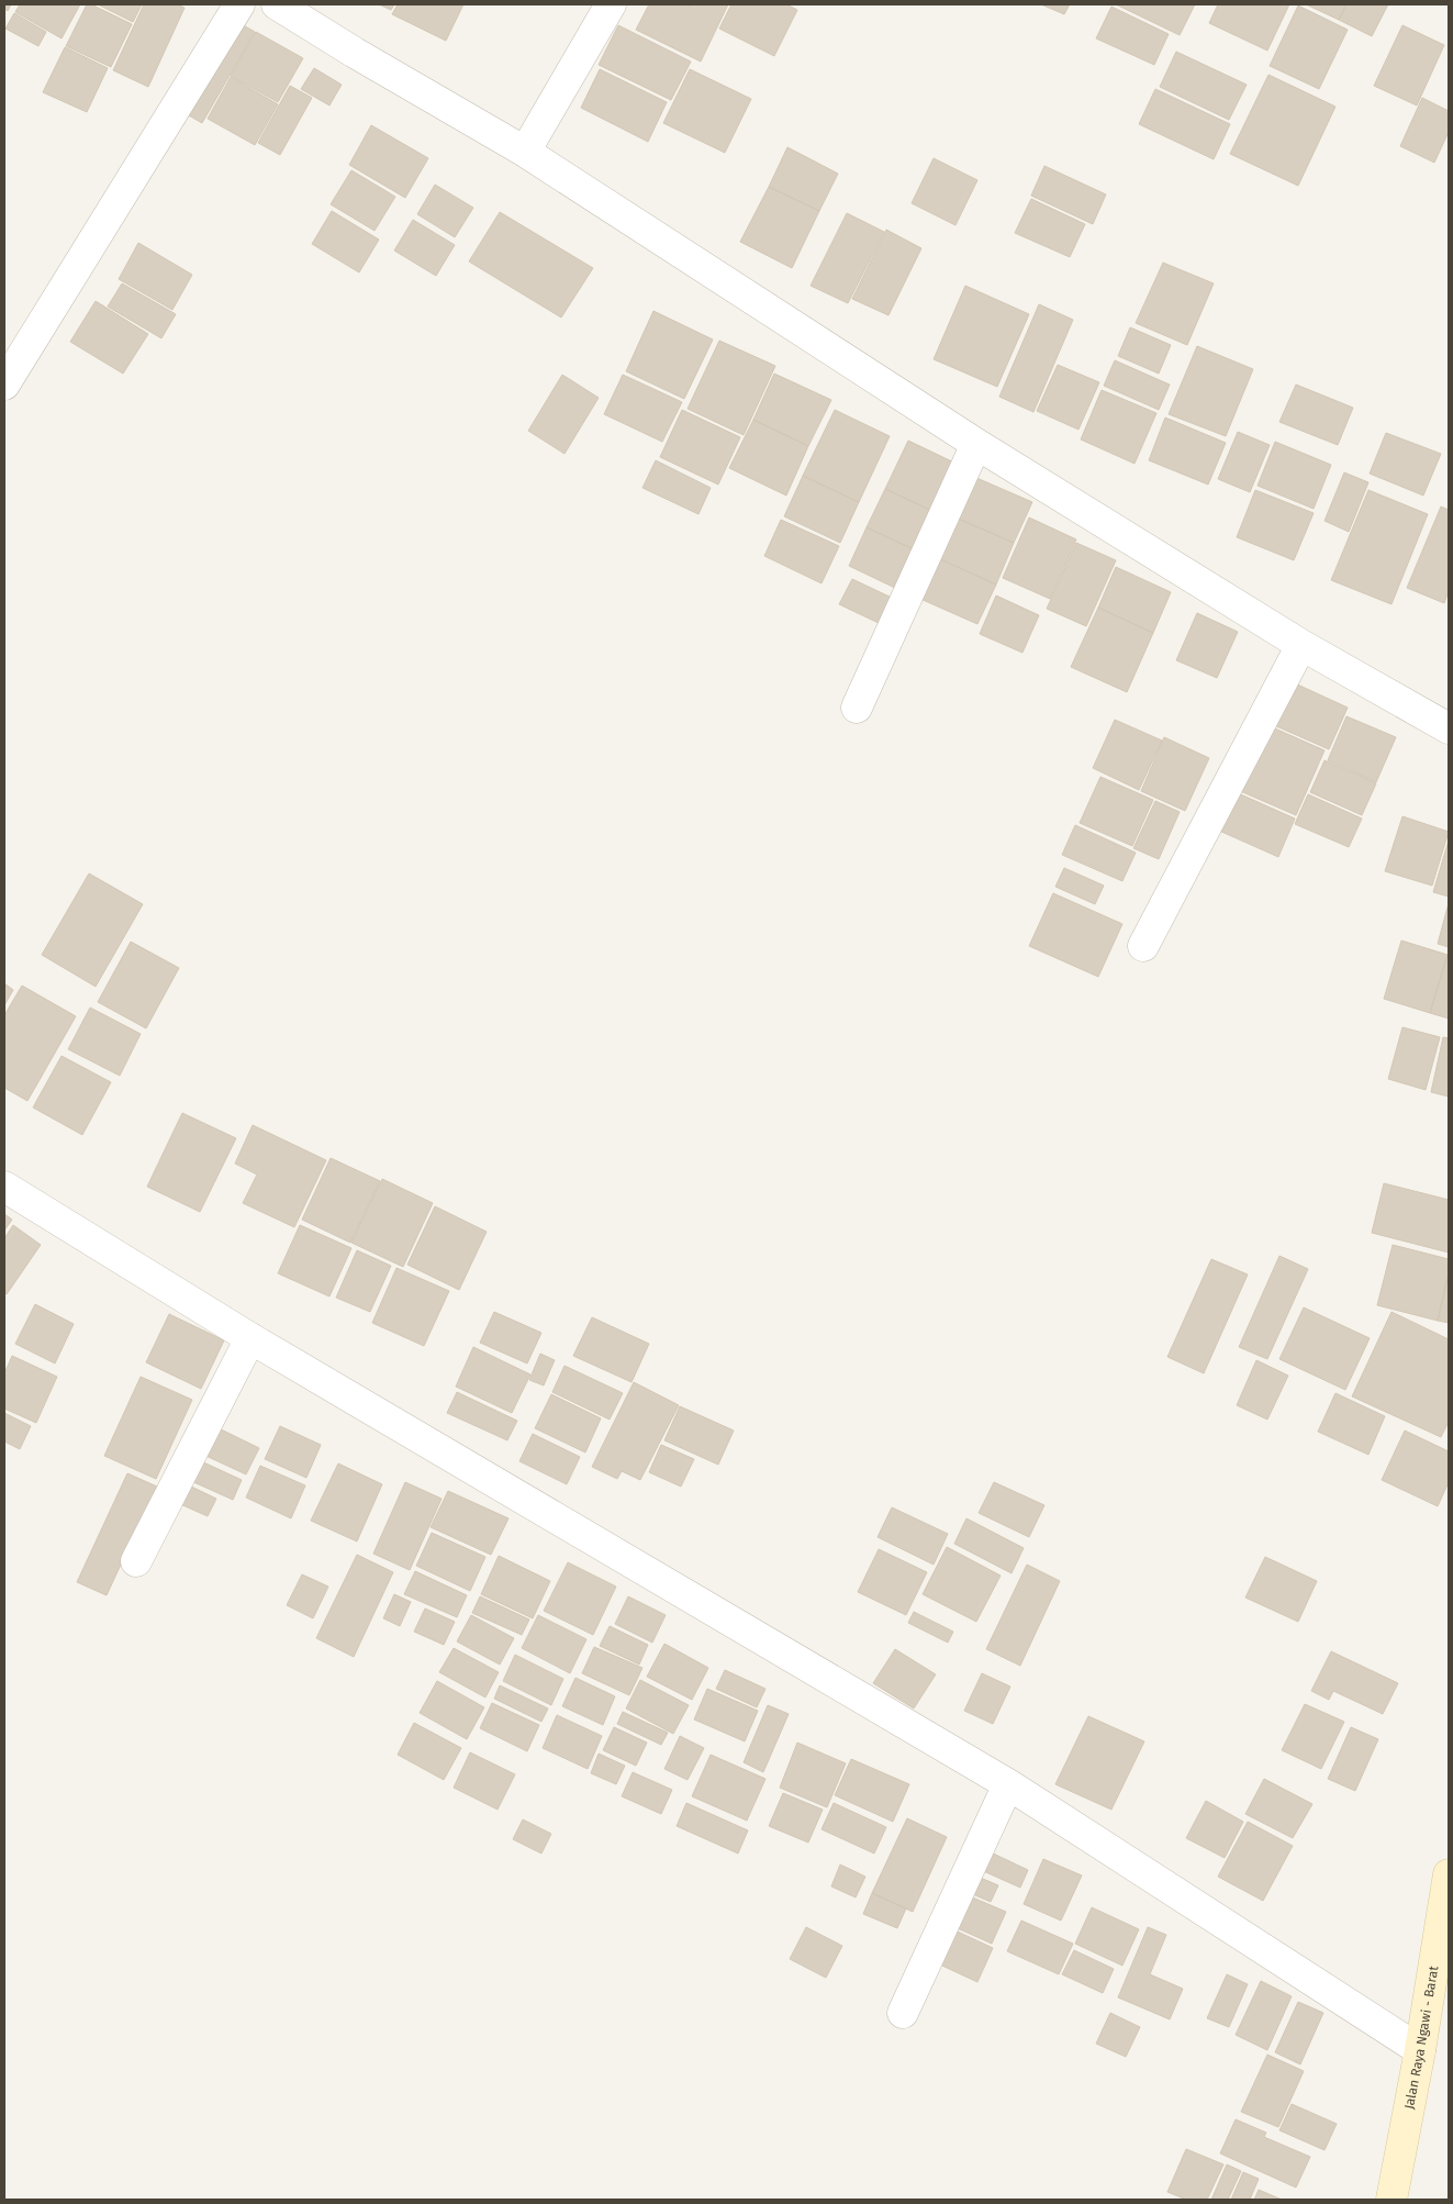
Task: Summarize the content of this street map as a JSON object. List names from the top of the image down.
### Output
{
  "streets": {
    "main road": ["Jalan Raya Ngawi - Barat"]
  }
}
